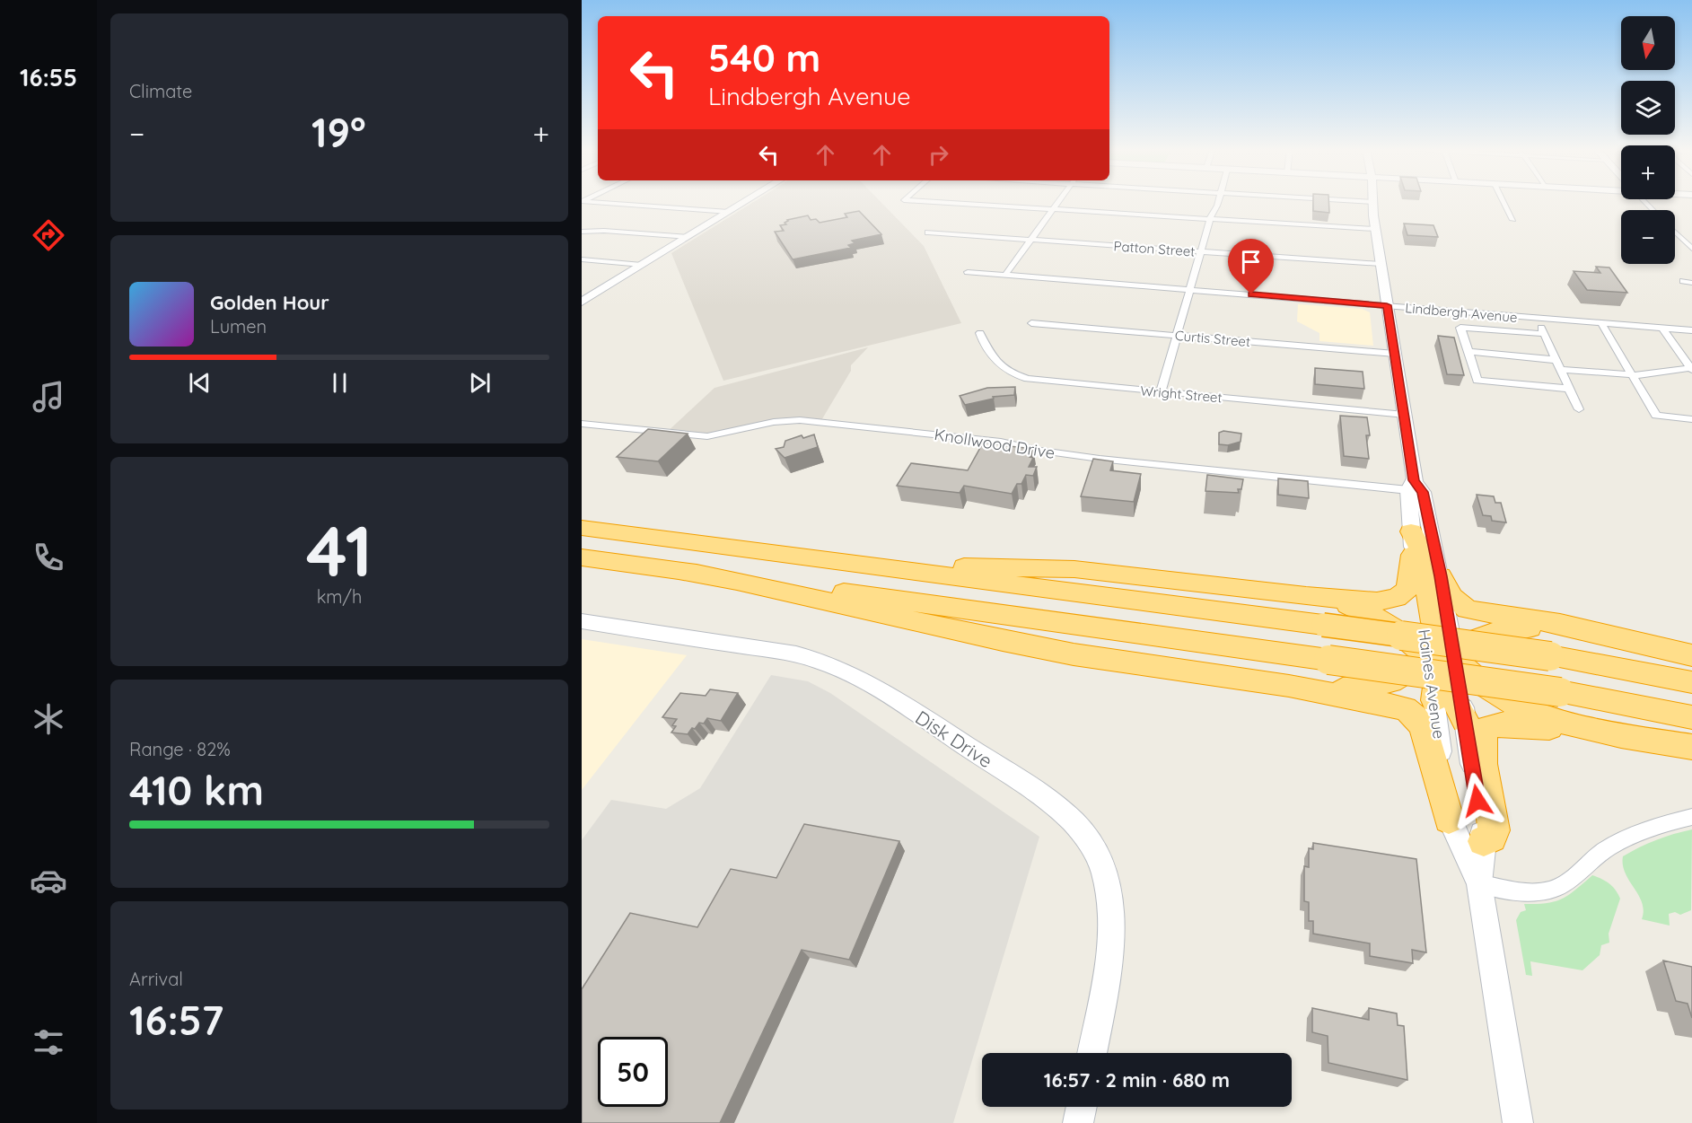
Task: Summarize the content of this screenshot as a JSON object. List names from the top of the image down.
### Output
{
  "streets": {
    "main road": ["Haines Avenue", "Disk Drive"],
    "street": [
      "Patton Street",
      "Lindbergh Avenue",
      "Curtis Street",
      "Wright Street",
      "Knollwood Drive"
    ]
  },
  "crossings": [
    ["Patton Street", "Haines Avenue"],
    ["Lindbergh Avenue", "Haines Avenue"],
    ["Curtis Street", "Haines Avenue"],
    ["Wright Street", "Haines Avenue"],
    ["Knollwood Drive", "Haines Avenue"]
  ],
  "north": "bottom",
  "page": {
    "tabs": "16:55",
    "tile": [
      "Climate",
      ["41", "km/h"],
      ["Range · 82%", "410 km"],
      ["Arrival", "16:57"]
    ],
    "map_buttons": ["+", "−"],
    "turn": ["540 m", "Lindbergh Avenue"],
    "heat": ["−", "19°", "+"],
    "song": ["Golden Hour", "Lumen"],
    "limit": "50",
    "trip": "16:57 · 2 min · 680 m"
  }
}
